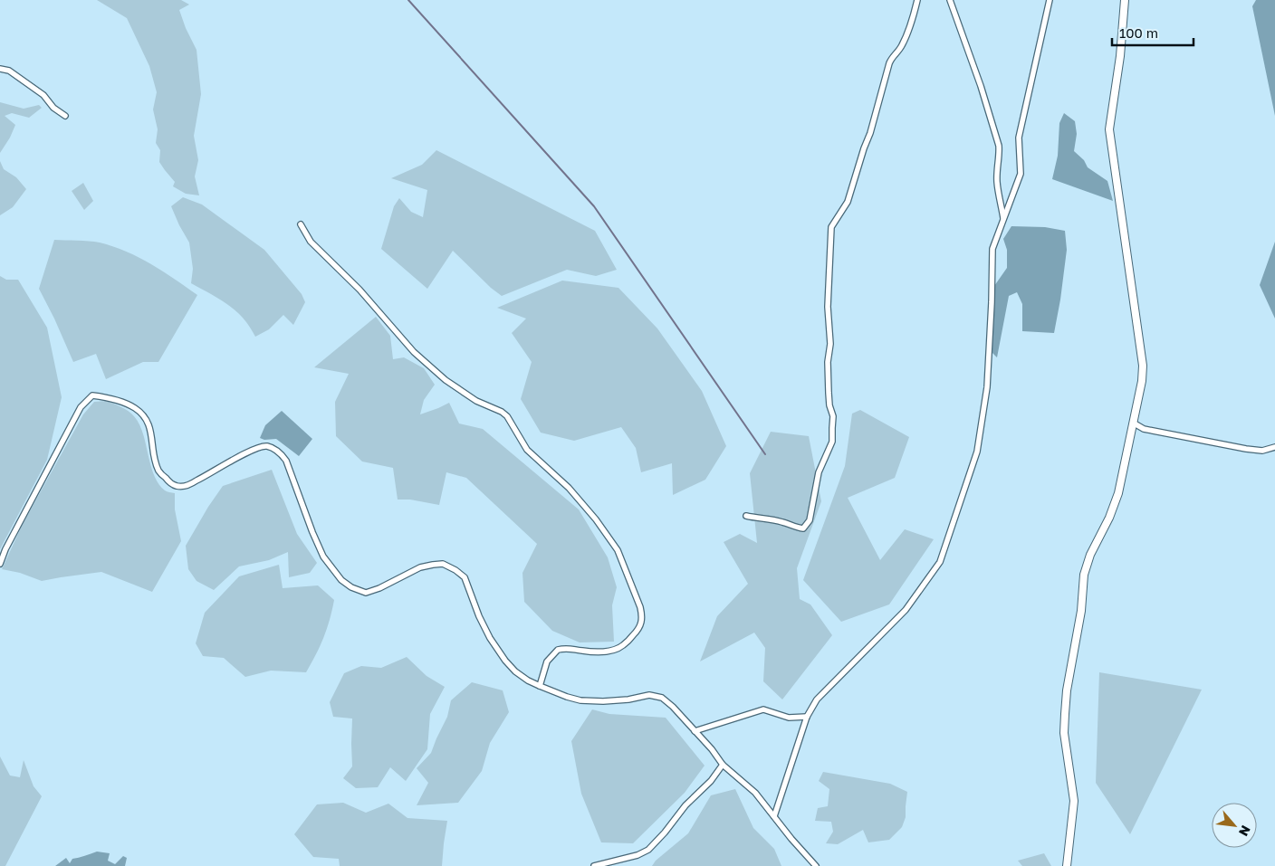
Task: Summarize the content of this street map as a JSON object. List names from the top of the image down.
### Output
{
  "scale_bar": "100 m",
  "north": "bottom right"
}
